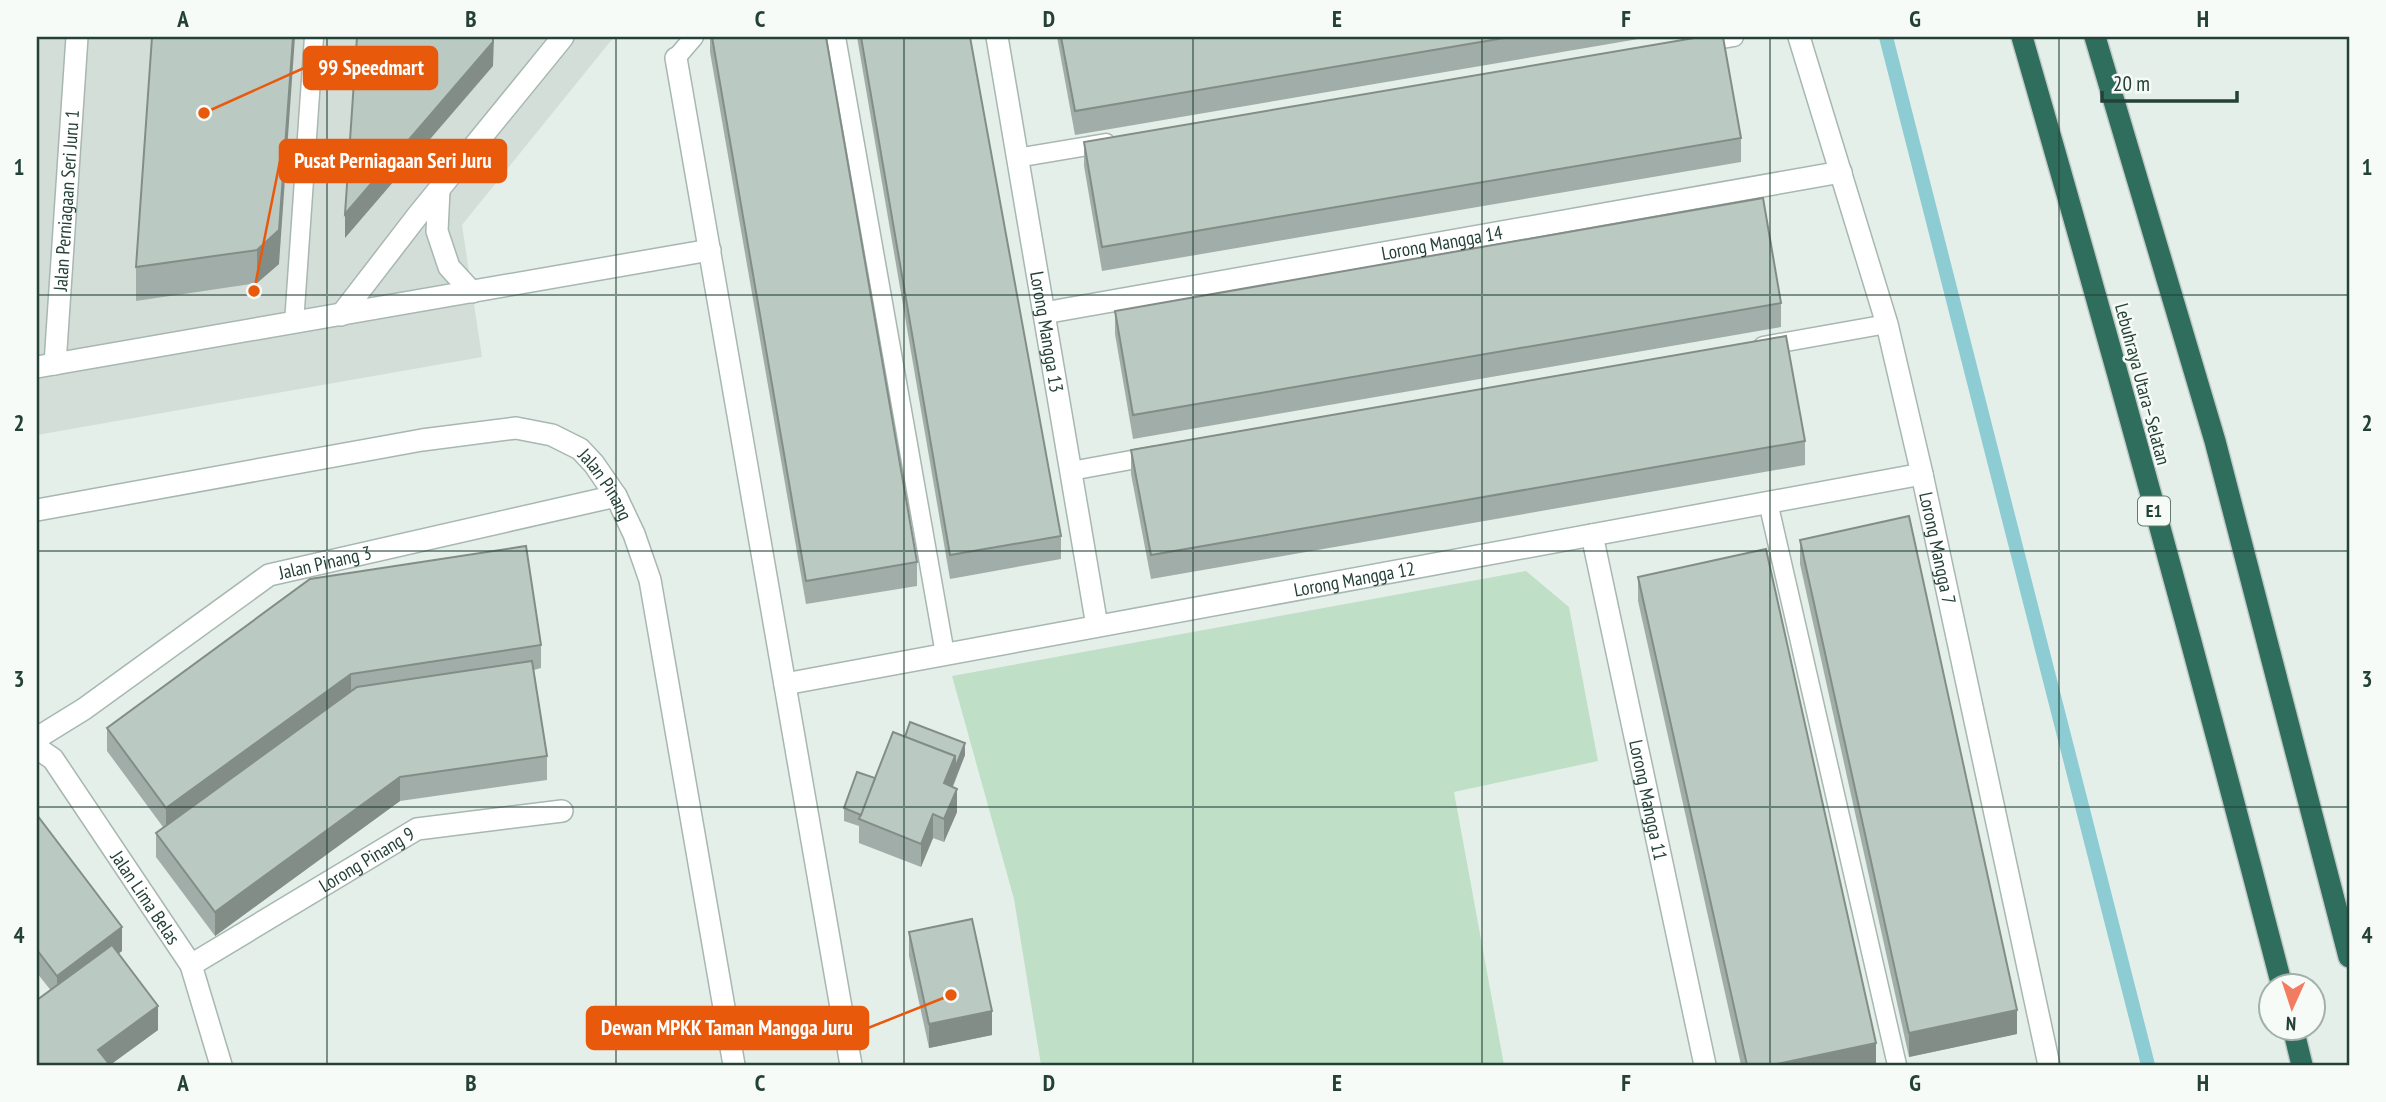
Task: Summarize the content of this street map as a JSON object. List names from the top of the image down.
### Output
{
  "streets": {
    "highway": ["Lebuhraya Utara–Selatan", "E1"],
    "street": [
      "Jalan Perniagaan Seri Juru 1",
      "Lorong Mangga 14",
      "Lorong Mangga 13",
      "Jalan Pinang",
      "Lorong Mangga 7",
      "Jalan Pinang 3",
      "Lorong Mangga 12",
      "Lorong Mangga 11",
      "Lorong Pinang 9",
      "Jalan Lima Belas"
    ]
  },
  "crossings": [
    ["Lorong Mangga 14", "Lorong Mangga 13"],
    ["Lorong Mangga 14", "Lorong Mangga 7"],
    ["Lorong Mangga 13", "Lorong Mangga 12"],
    ["Jalan Pinang", "Jalan Pinang 3"],
    ["Lorong Mangga 7", "Lorong Mangga 12"],
    ["Lorong Mangga 12", "Lorong Mangga 11"],
    ["Lorong Pinang 9", "Jalan Lima Belas"]
  ],
  "places": ["99 Speedmart", "Pusat Perniagaan Seri Juru", "Dewan MPKK Taman Mangga Juru"],
  "scale_bar": "20 m",
  "north": "bottom",
  "grid": {
    "columns": [
      "A",
      "B",
      "C",
      "D",
      "E",
      "F",
      "G",
      "H"
    ],
    "rows": [
      "1",
      "2",
      "3",
      "4"
    ]
  }
}
